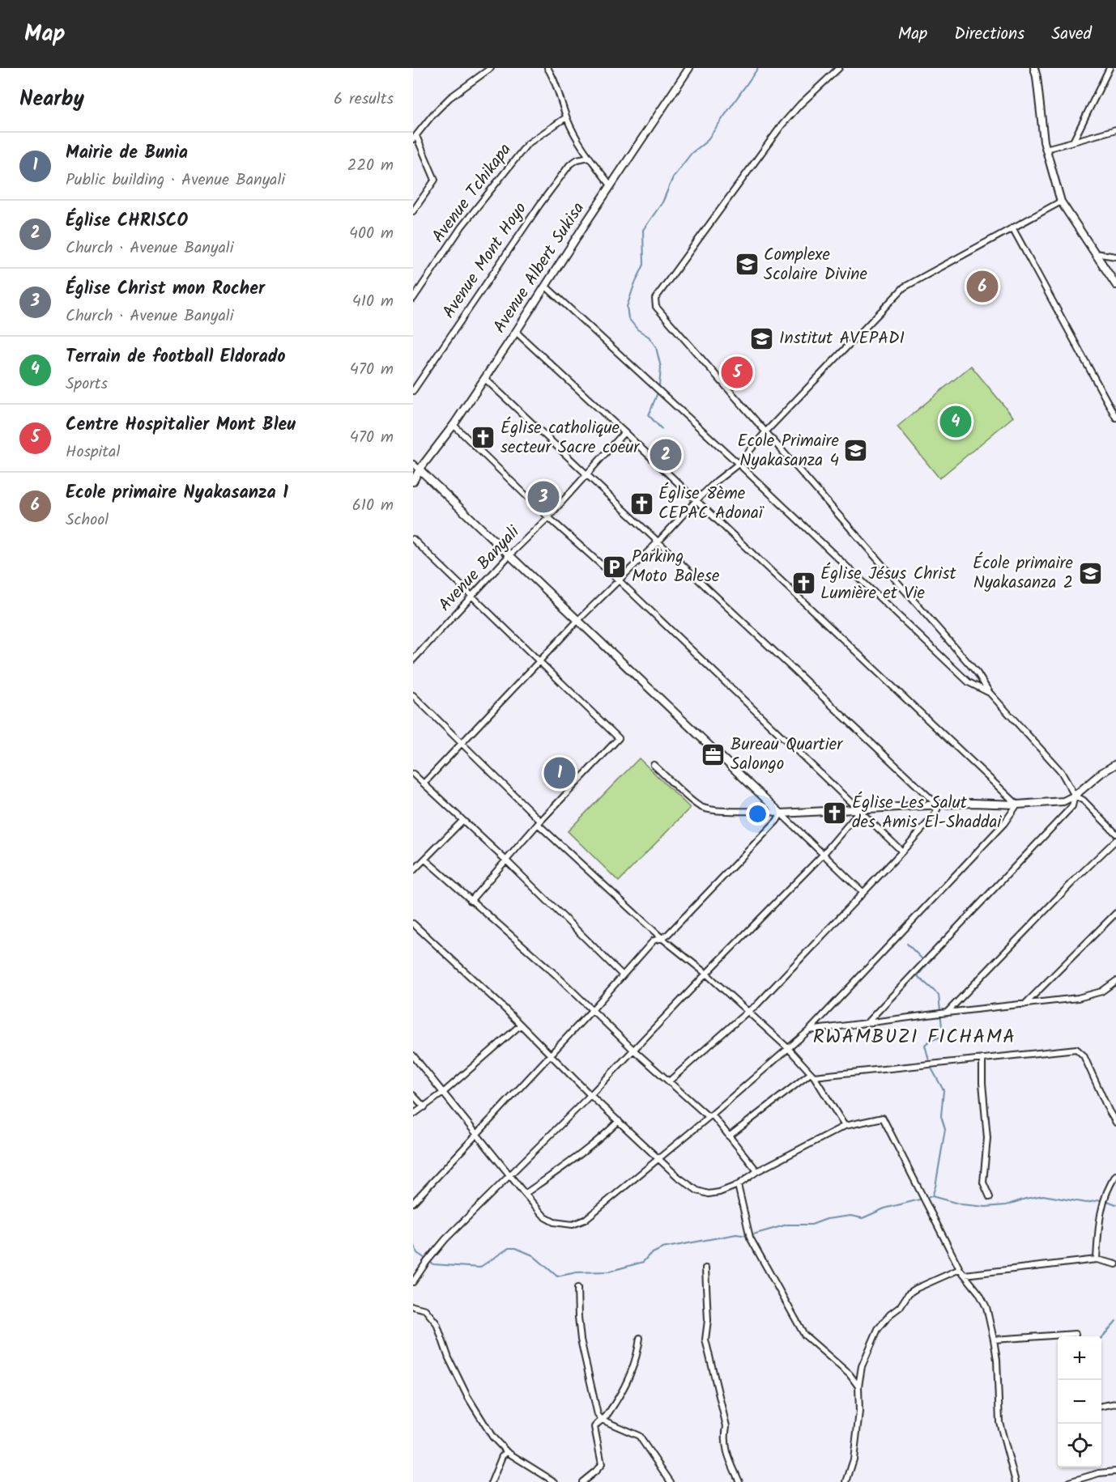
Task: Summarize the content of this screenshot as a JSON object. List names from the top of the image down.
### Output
{
  "streets": {
    "street": [
      "Avenue Tchikapa",
      "Avenue Mont Hoyo",
      "Avenue Albert Sukisa",
      "Avenue Banyali"
    ]
  },
  "districts": ["RWAMBUZI FICHAMA"],
  "places": {
    "school or university": [
      "Complexe Scolaire Divine",
      "Institut AVEPADI",
      "Ecole Primaire Nyakasanza 4",
      "École primaire Nyakasanza 2"
    ],
    "church": [
      "Église catholique secteur Sacre coeur",
      "Église 8ème CEPAC Adonaï",
      "Église Jésus Christ Lumière et Vie",
      "Église Les Salut des Amis El-Shaddai"
    ],
    "parking": ["Parking Moto Balese"],
    "office": ["Bureau Quartier Salongo"]
  },
  "page": {
    "header": "Map",
    "nav": ["Map", "Directions", "Saved"],
    "heading": ["Nearby", "6 results"],
    "list": [
      {
        "mark": "1",
        "name": "Mairie de Bunia",
        "note": "Public building · Avenue Banyali",
        "value": "220 m"
      },
      {
        "mark": "2",
        "name": "Église CHRISCO",
        "note": "Church · Avenue Banyali",
        "value": "400 m"
      },
      {
        "mark": "3",
        "name": "Église Christ mon Rocher",
        "note": "Church · Avenue Banyali",
        "value": "410 m"
      },
      {
        "mark": "4",
        "name": "Terrain de football Eldorado",
        "note": "Sports",
        "value": "470 m"
      },
      {
        "mark": "5",
        "name": "Centre Hospitalier Mont Bleu",
        "note": "Hospital",
        "value": "470 m"
      },
      {
        "mark": "6",
        "name": "Ecole primaire Nyakasanza 1",
        "note": "School",
        "value": "610 m"
      }
    ],
    "pins": [
      "6",
      "5",
      "4",
      "2",
      "3",
      "1"
    ],
    "map_buttons": ["+", "−"]
  }
}
